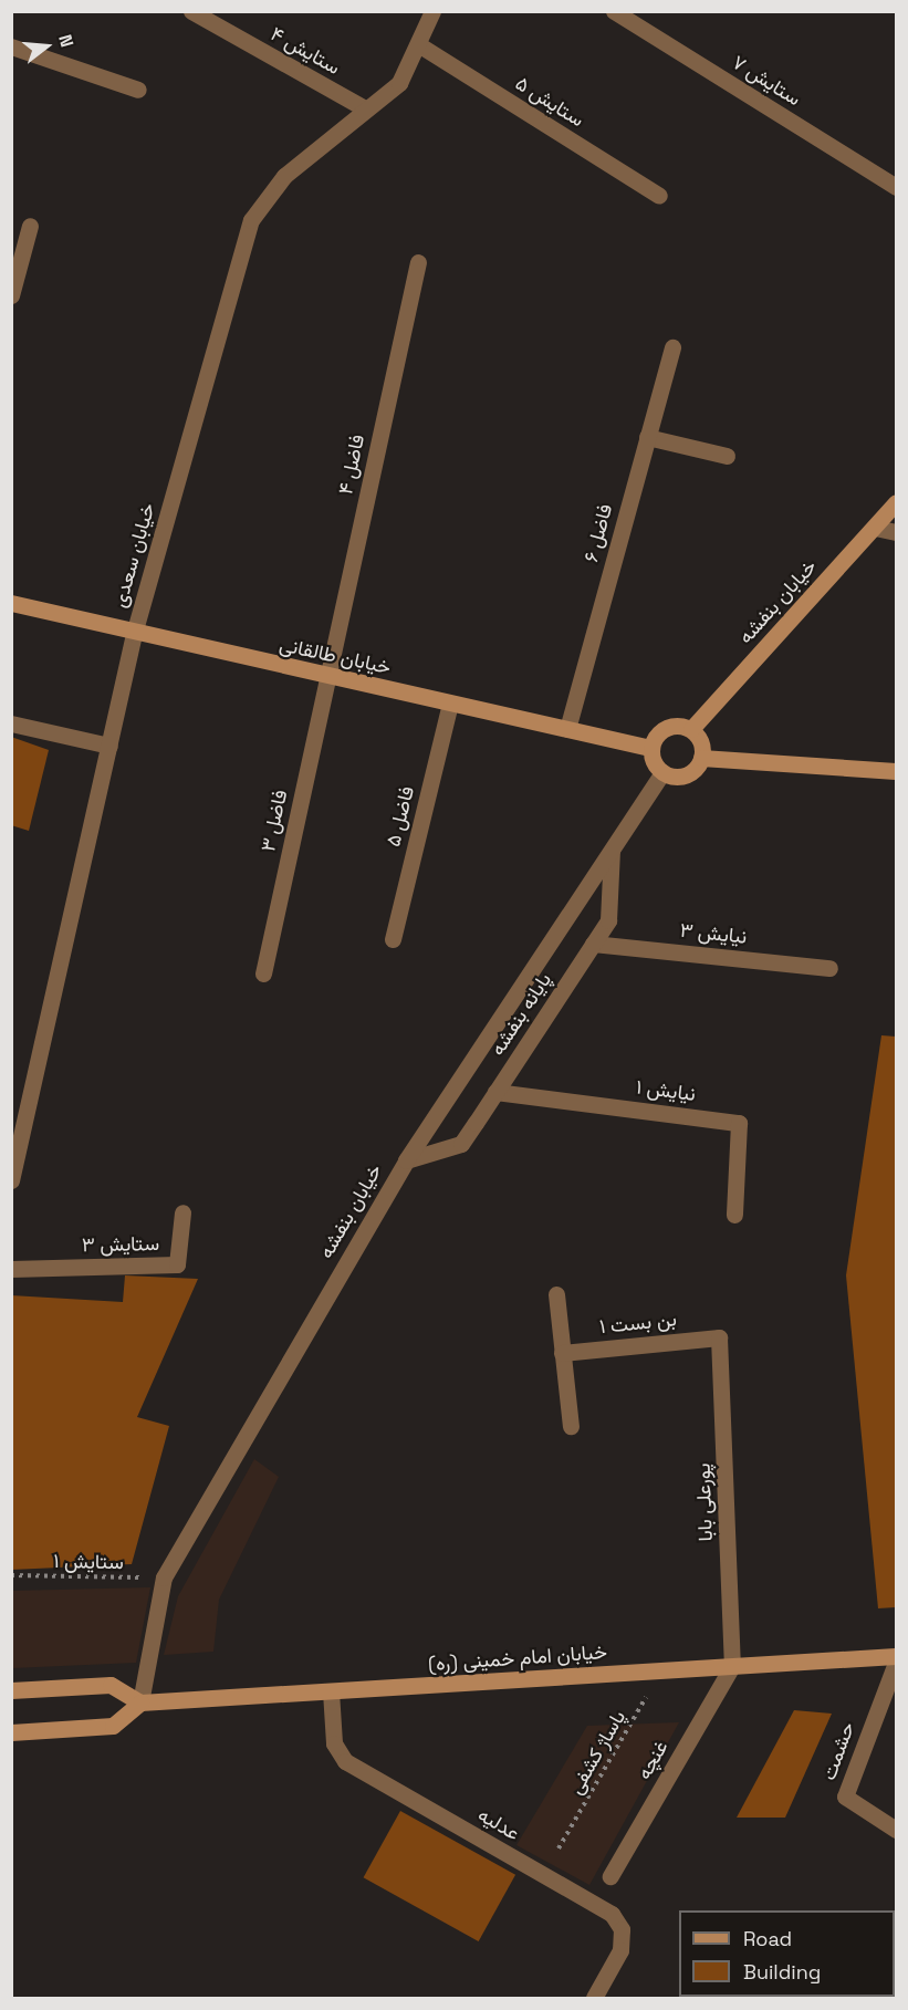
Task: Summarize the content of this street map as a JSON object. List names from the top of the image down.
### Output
{
  "streets": {
    "main road": ["خیابان بنفشه", "خیابان طالقانی", "خیابان امام خمینی (ره)"],
    "street": [
      "ستایش ۴",
      "ستایش ۷",
      "ستایش ۵",
      "فاضل ۴",
      "فاضل ۶",
      "خیابان سعدی",
      "فاضل ۵",
      "فاضل ۳",
      "نیایش ۳",
      "پایانه بنفشه",
      "نیایش ۱",
      "ستایش ۳",
      "بن بست ۱",
      "پورعلی بابا",
      "حشمت",
      "غنچه",
      "عدلیه"
    ],
    "path": ["ستایش ۱", "پاساژ کشفی"]
  },
  "crossings": [
    ["ستایش ۴", "خیابان سعدی"],
    ["ستایش ۵", "خیابان سعدی"],
    ["فاضل ۴", "خیابان طالقانی"],
    ["فاضل ۴", "فاضل ۳"],
    ["فاضل ۶", "خیابان طالقانی"],
    ["خیابان سعدی", "خیابان طالقانی"],
    ["خیابان بنفشه", "خیابان طالقانی"],
    ["خیابان بنفشه", "پایانه بنفشه"],
    ["خیابان بنفشه", "ستایش ۱"],
    ["خیابان بنفشه", "خیابان امام خمینی (ره)"],
    ["خیابان طالقانی", "فاضل ۵"],
    ["خیابان طالقانی", "فاضل ۳"],
    ["نیایش ۳", "پایانه بنفشه"],
    ["پایانه بنفشه", "نیایش ۱"],
    ["بن بست ۱", "پورعلی بابا"],
    ["پورعلی بابا", "خیابان امام خمینی (ره)"],
    ["پورعلی بابا", "غنچه"],
    ["خیابان امام خمینی (ره)", "پاساژ کشفی"],
    ["خیابان امام خمینی (ره)", "غنچه"],
    ["خیابان امام خمینی (ره)", "عدلیه"]
  ],
  "legend": ["Road", "Building"],
  "north": "right"
}
